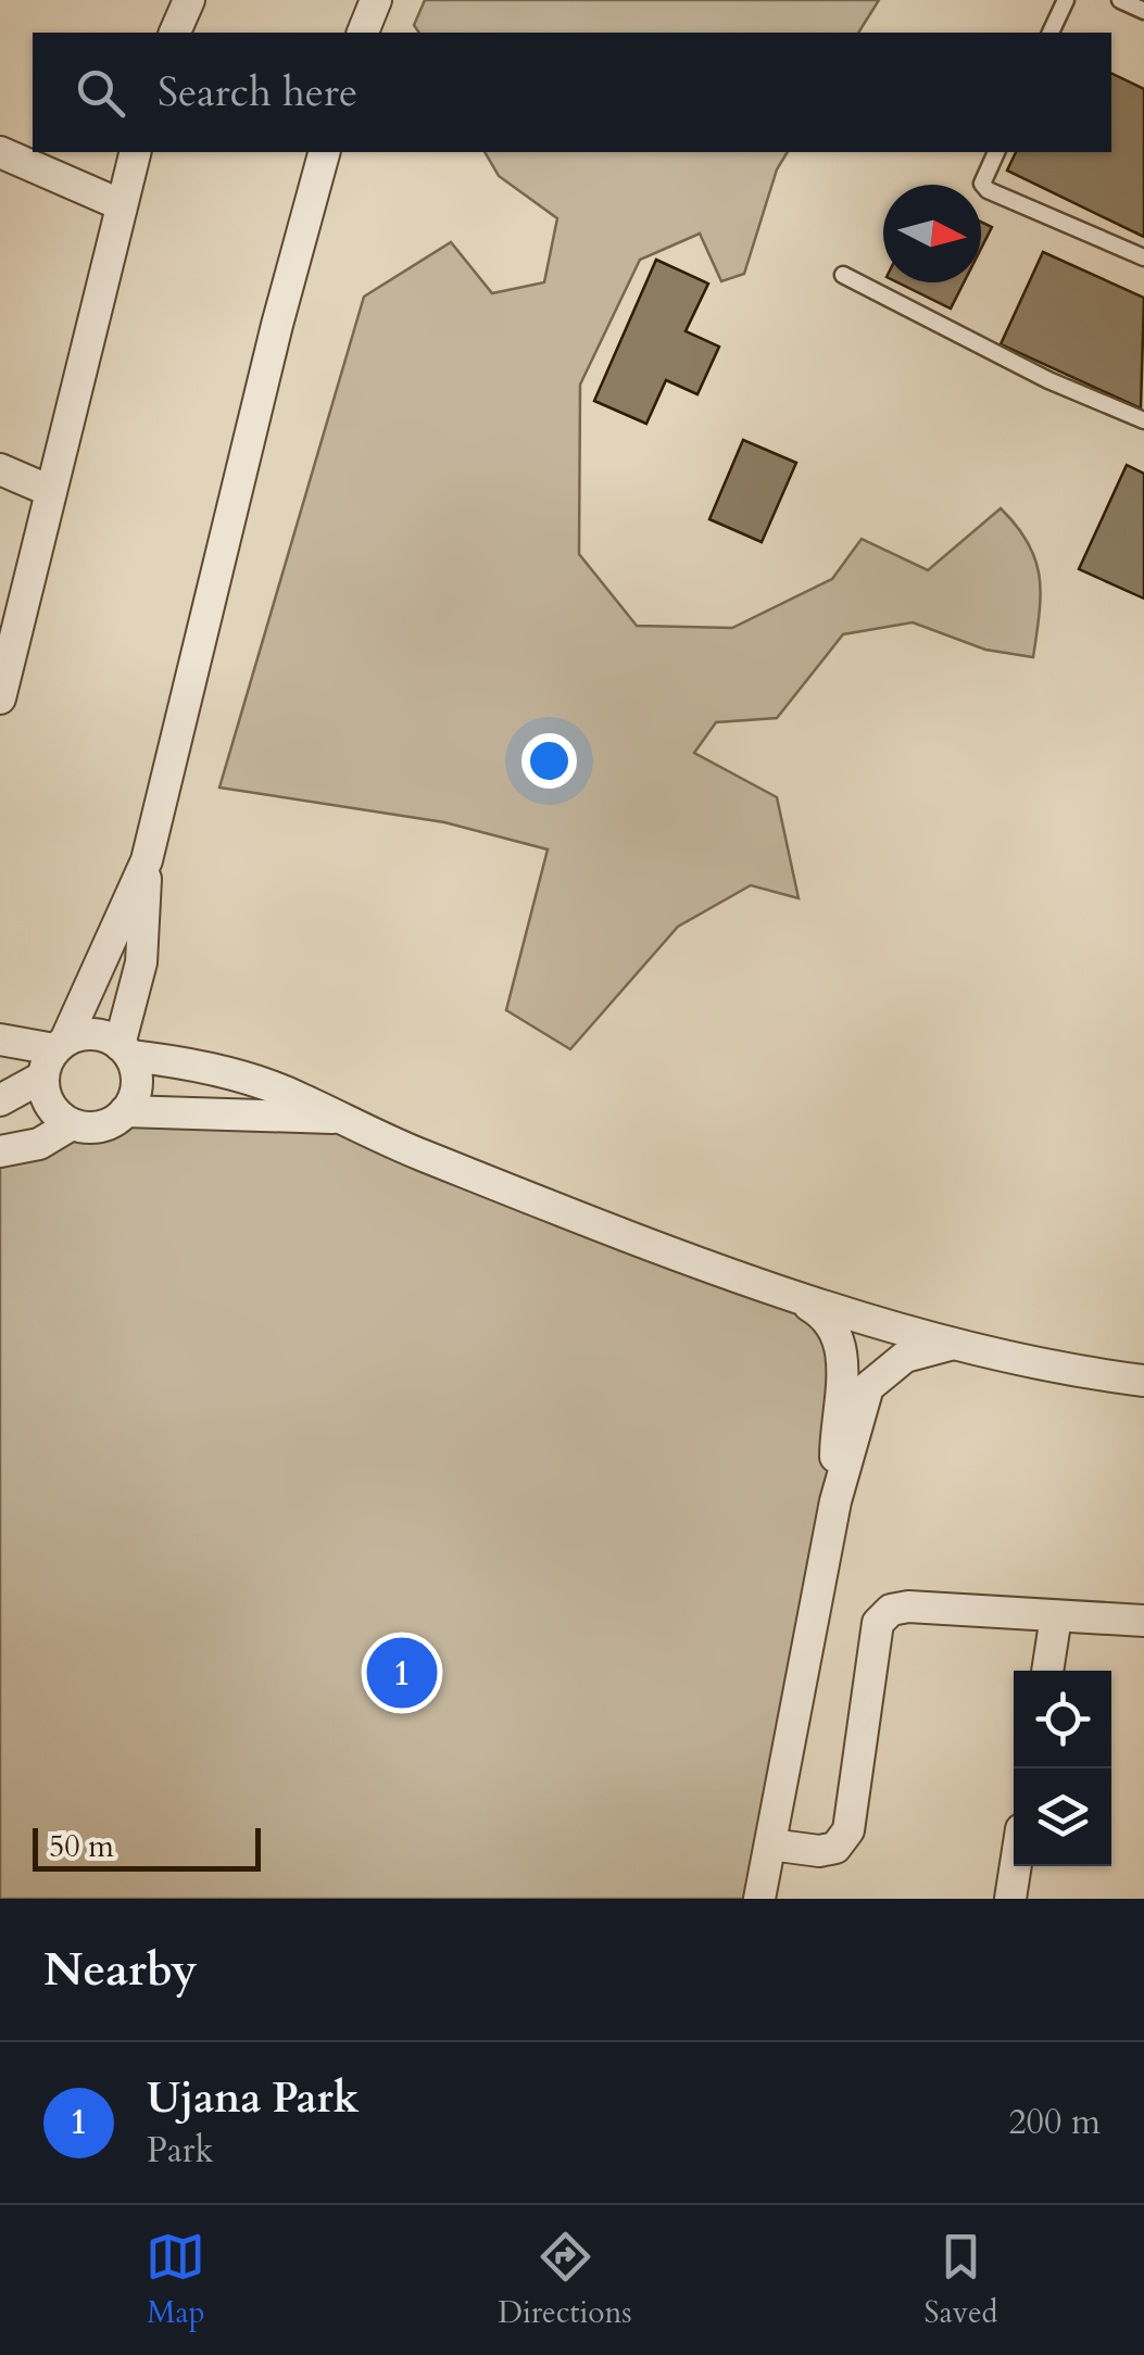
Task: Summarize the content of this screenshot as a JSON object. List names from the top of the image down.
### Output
{
  "scale_bar": "50 m",
  "north": "right",
  "page": {
    "search": "Search here",
    "pins": "1",
    "scale": "50 m",
    "heading": "Nearby",
    "list": [
      {
        "mark": "1",
        "name": "Ujana Park",
        "note": "Park",
        "value": "200 m"
      }
    ],
    "nav": ["Map", "Directions", "Saved"]
  }
}
